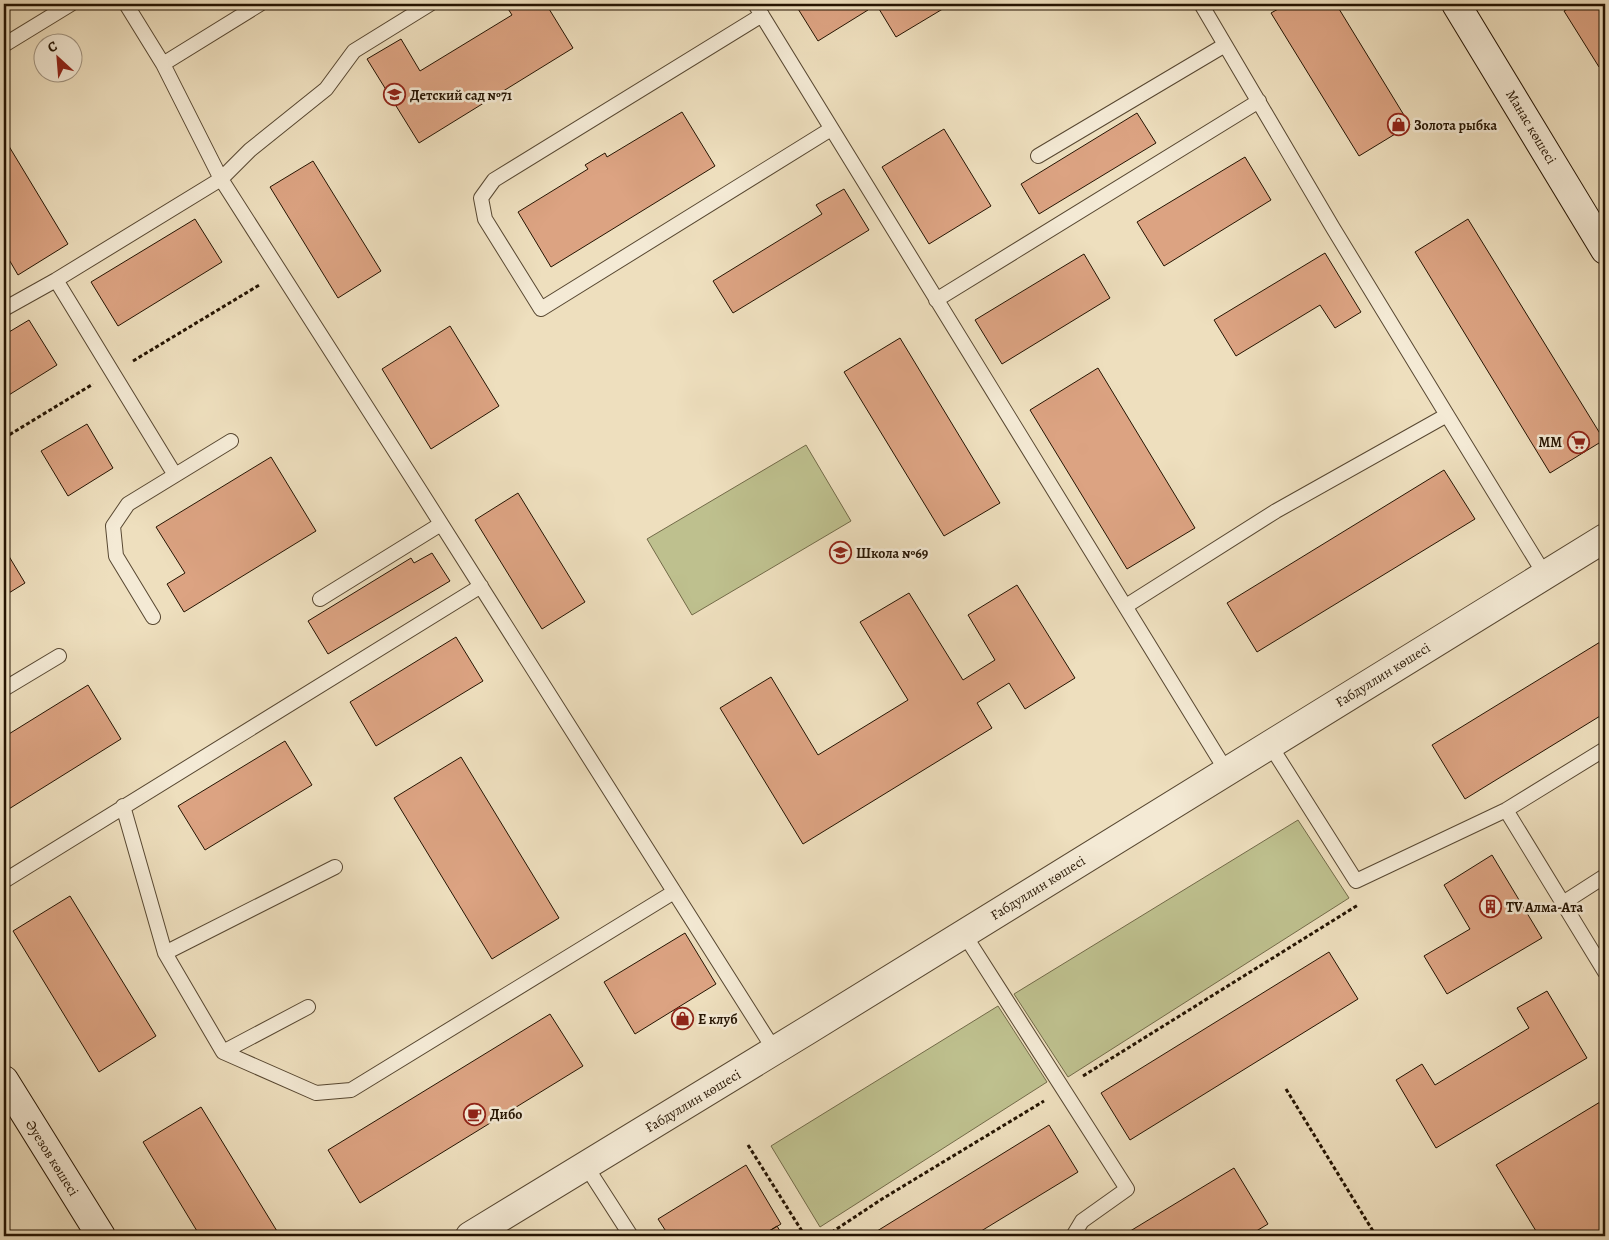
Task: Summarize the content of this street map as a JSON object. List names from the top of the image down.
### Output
{
  "streets": {
    "street": ["Манас көшесі", "Ғабдуллин көшесі", "Әуезов көшесі"]
  },
  "places": {
    "school or university": ["Детский сад №71", "Школа №69"],
    "shop": ["Золота рыбка", "Е клуб"],
    "supermarket": ["MM"],
    "building": ["ТV Алма-Ата"],
    "cafe": ["Дибо"]
  },
  "north": "top left"
}
